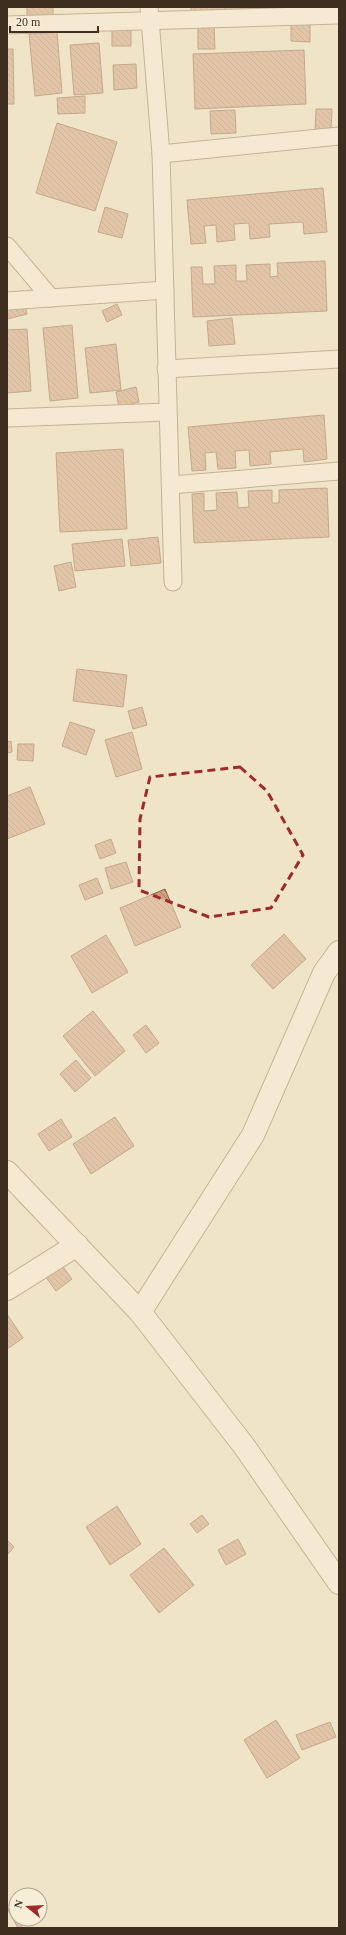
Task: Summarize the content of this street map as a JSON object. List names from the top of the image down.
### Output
{
  "scale_bar": "20 m",
  "north": "left"
}
